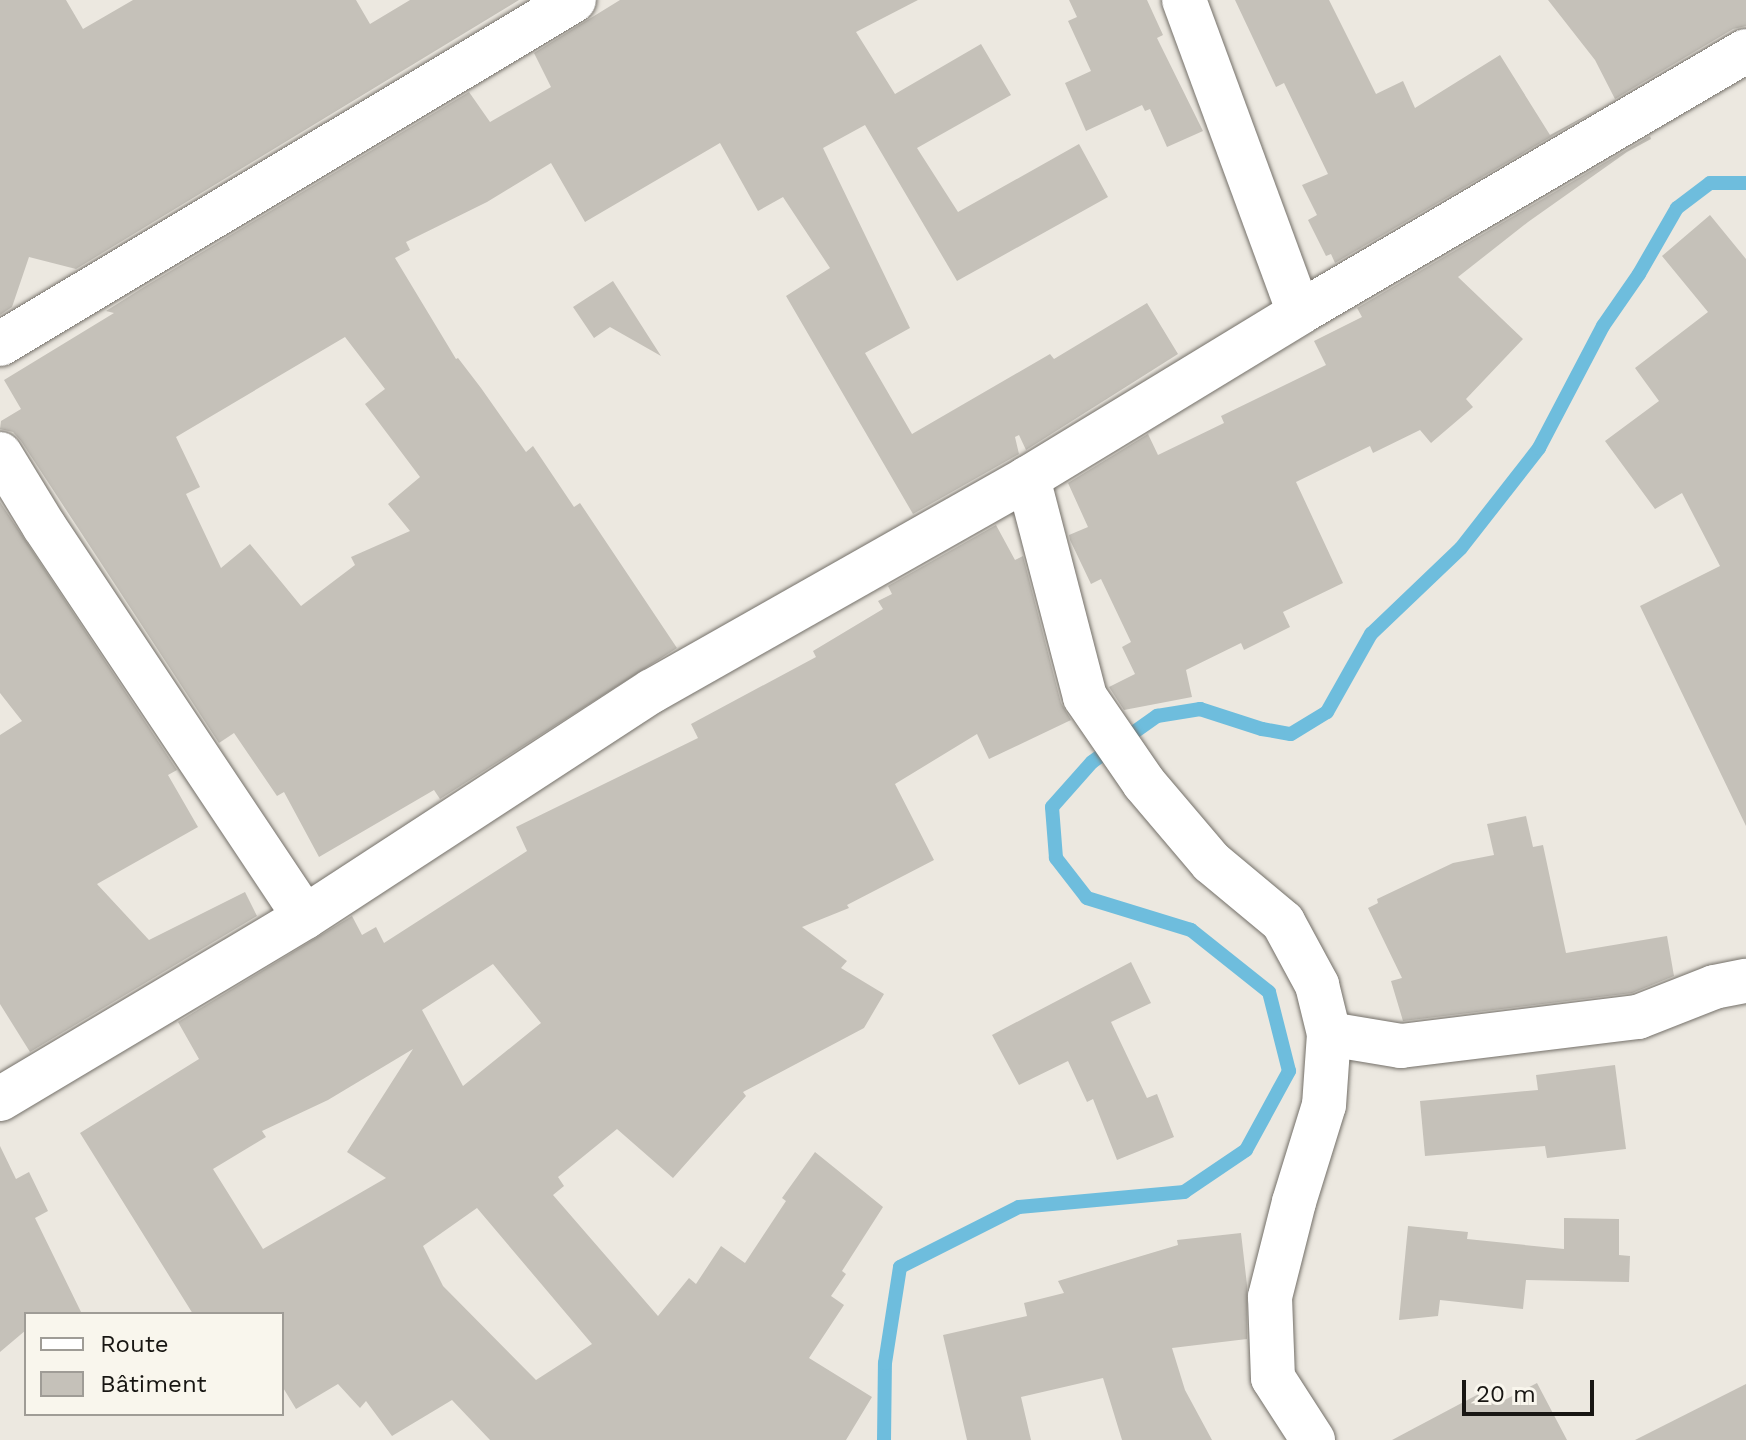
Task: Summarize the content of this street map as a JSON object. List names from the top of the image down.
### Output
{
  "legend": ["Route", "Bâtiment"],
  "scale_bar": "20 m"
}
